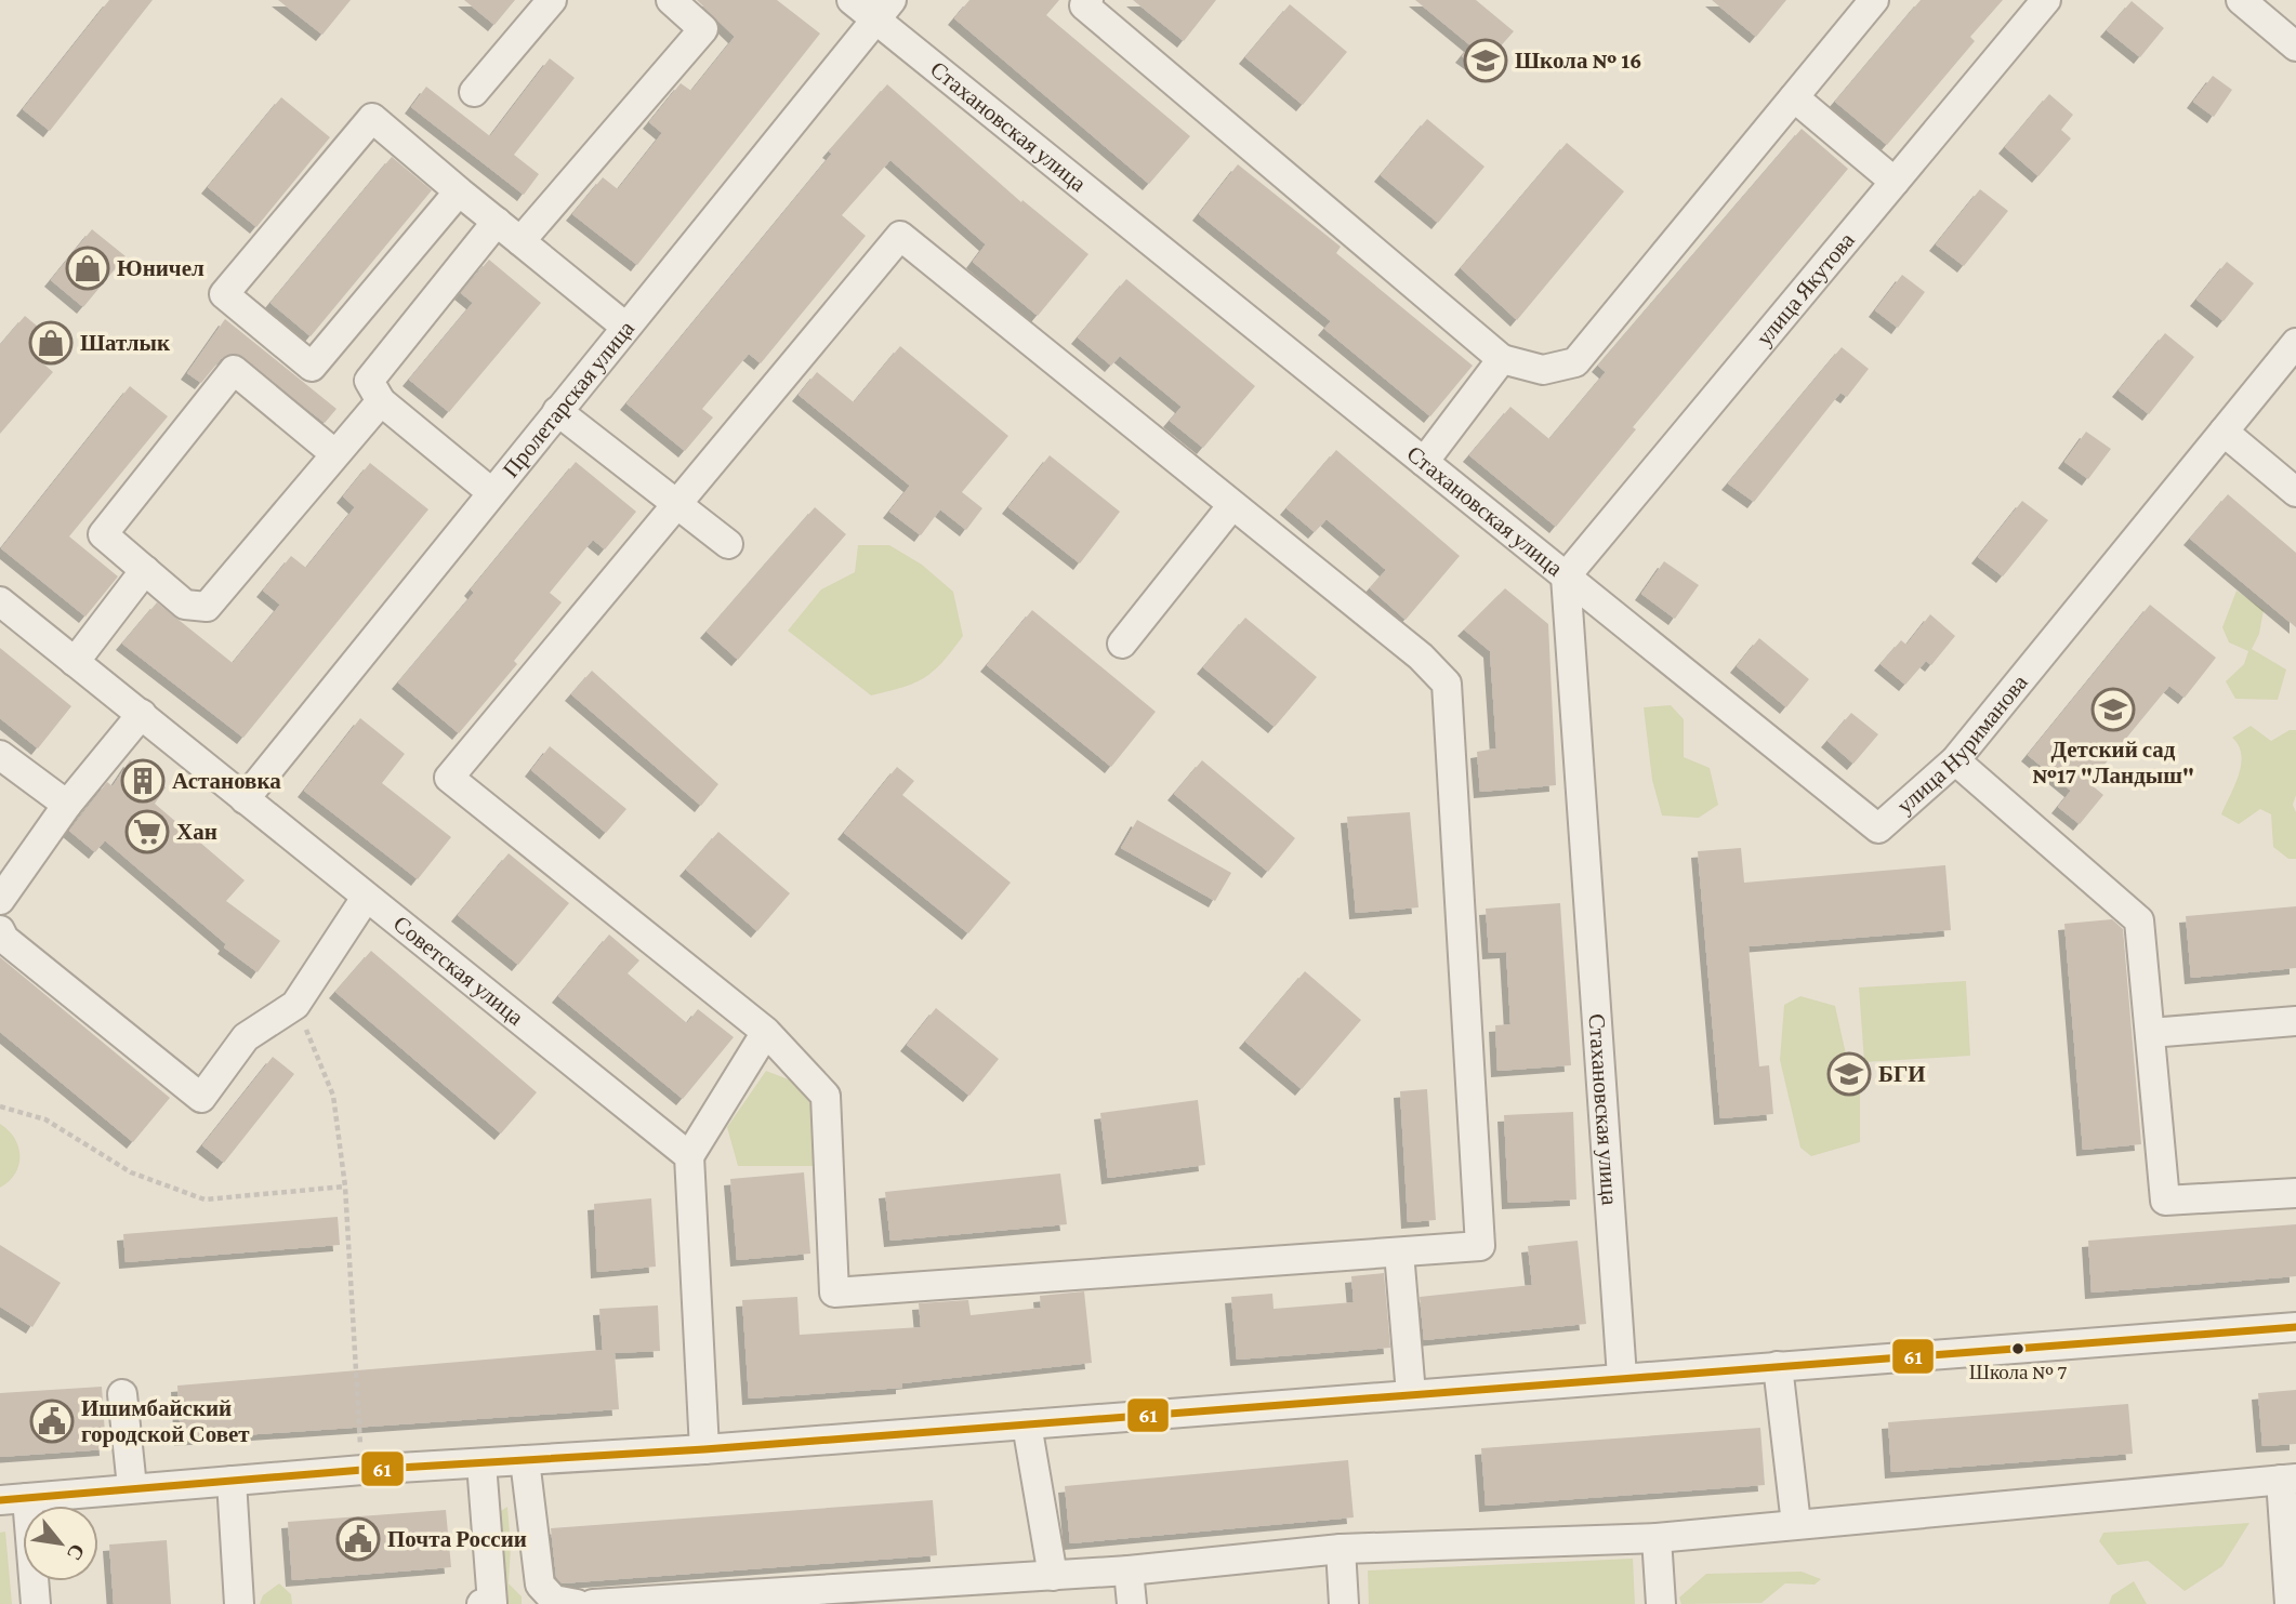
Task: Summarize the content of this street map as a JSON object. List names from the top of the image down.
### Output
{
  "streets": {
    "street": [
      "Стахановская улица",
      "улица Якутова",
      "Пролетарская улица",
      "улица Нуриманова",
      "Советская улица"
    ]
  },
  "crossings": [
    ["Стахановская улица", "улица Якутова"],
    ["Стахановская улица", "Пролетарская улица"],
    ["Стахановская улица", "улица Нуриманова"],
    ["улица Якутова", "улица Нуриманова"],
    ["Пролетарская улица", "Советская улица"]
  ],
  "places": {
    "school or university": ["Школа № 16", "Детский сад №17 \"Ландыш\"", "БГИ"],
    "shop": ["Юничел", "Шатлык"],
    "building": ["Астановка"],
    "supermarket": ["Хан"],
    "other": ["Школа № 7"],
    "public building": ["Ишимбайский городской Совет", "Почта России"]
  },
  "lines": ["transit line 61"],
  "north": "bottom right"
}
